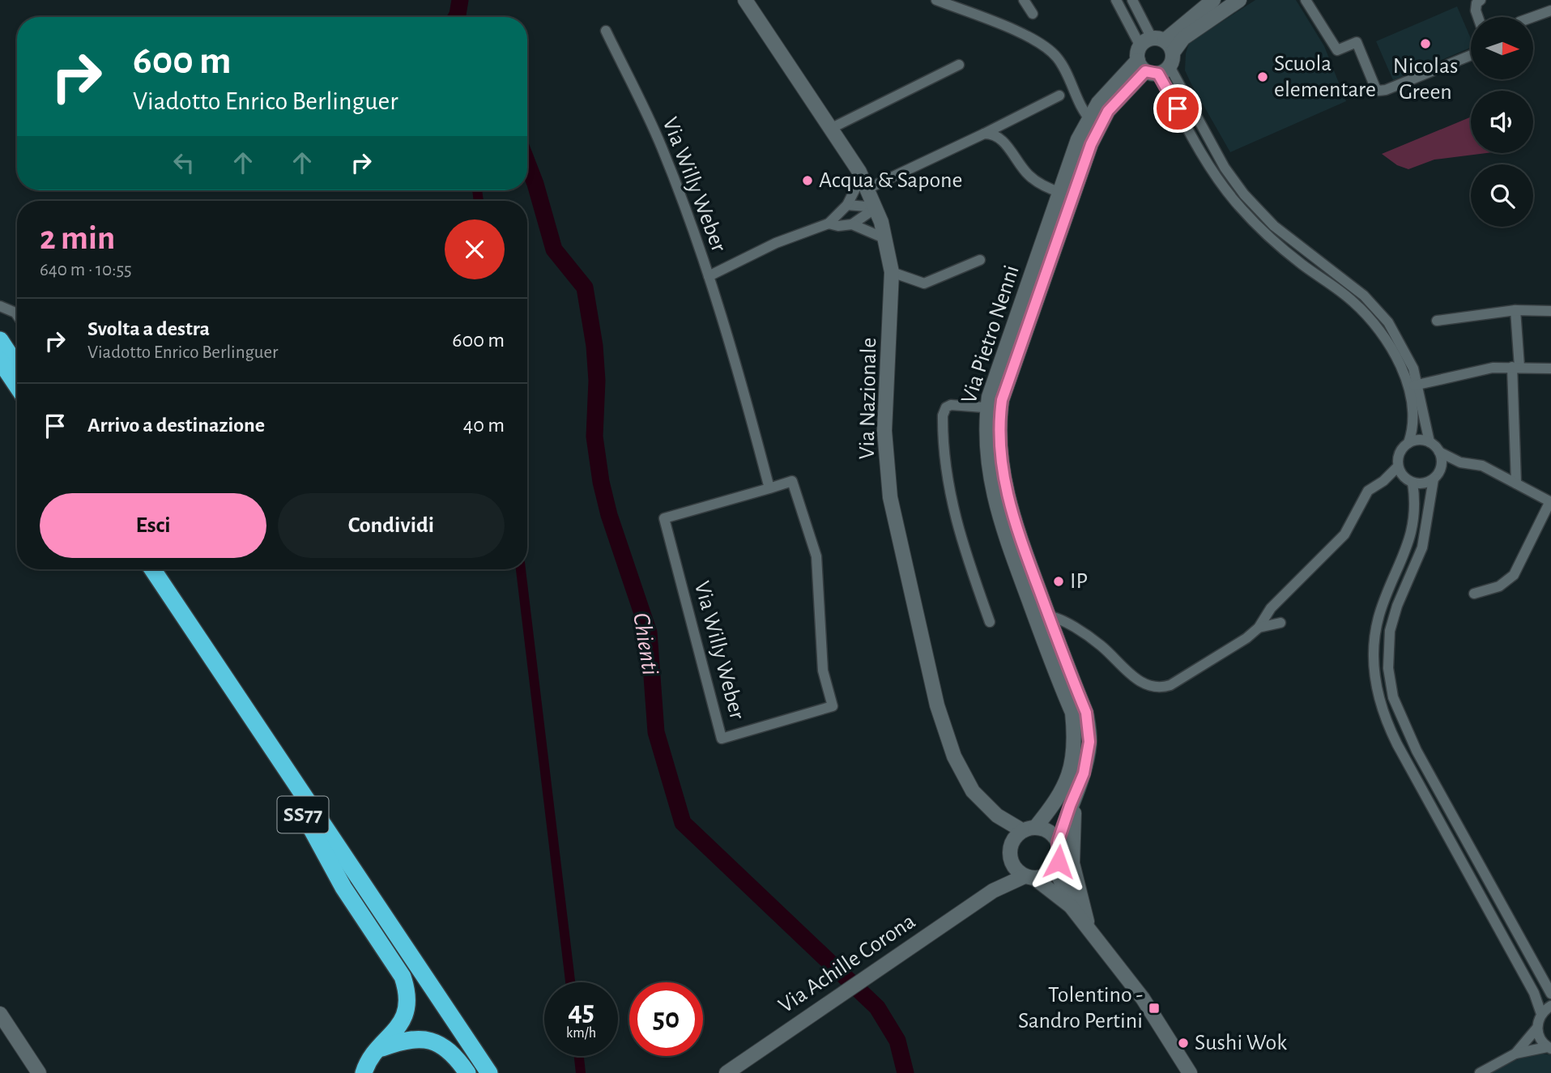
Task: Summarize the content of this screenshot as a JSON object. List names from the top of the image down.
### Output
{
  "streets": {
    "highway": ["SS77"],
    "main road": ["Via Pietro Nenni", "Via Nazionale", "Via Achille Corona"],
    "street": ["Via Willy Weber"]
  },
  "crossings": [
    ["Via Pietro Nenni", "Via Nazionale"],
    ["Via Pietro Nenni", "Via Achille Corona"],
    ["Via Nazionale", "Via Achille Corona"]
  ],
  "water": ["Chienti"],
  "places": {
    "other": [
      "Nicolas Green",
      "Scuola elementare",
      "Acqua & Sapone",
      "IP",
      "Sushi Wok"
    ],
    "transit": ["Tolentino - Sandro Pertini"]
  },
  "north": "right",
  "page": {
    "turn": ["600 m", "Viadotto Enrico Berlinguer"],
    "heading": ["2 min", "640 m · 10:55"],
    "list": [
      {
        "name": "Svolta a destra",
        "note": "Viadotto Enrico Berlinguer",
        "value": "600 m"
      },
      {
        "name": "Arrivo a destinazione",
        "value": "40 m"
      }
    ],
    "buttons": ["Esci", "Condividi"],
    "speed": "45 km/h",
    "limit": "50"
  }
}
